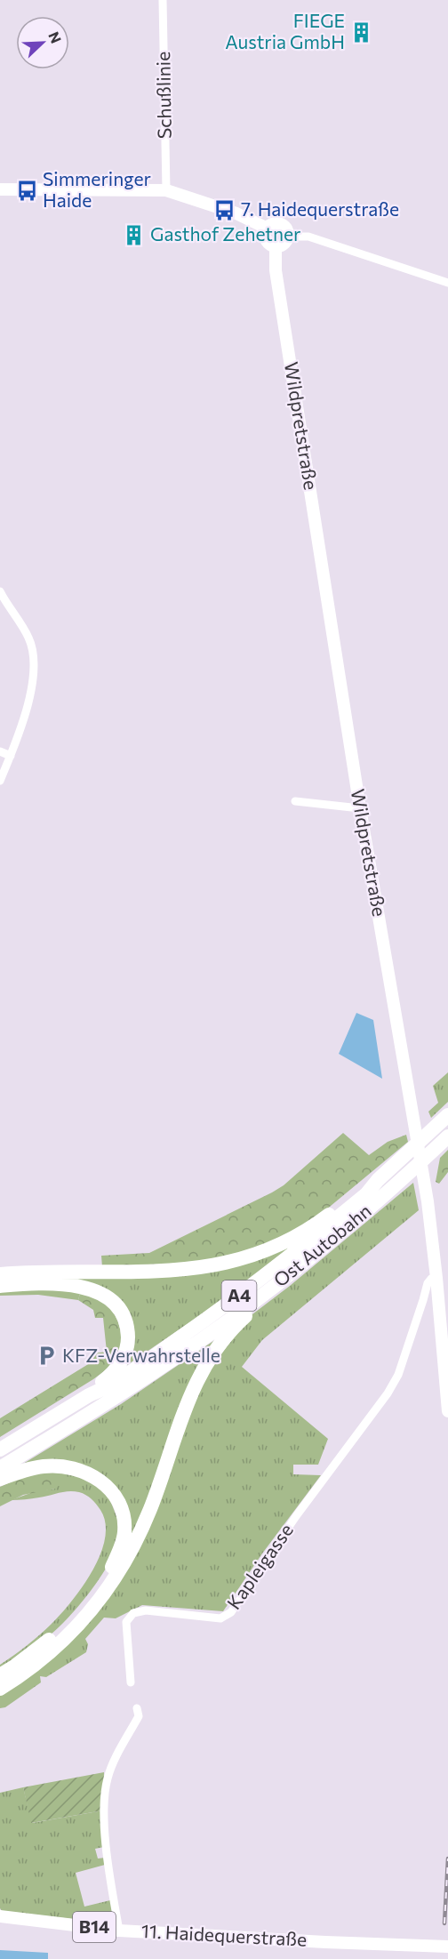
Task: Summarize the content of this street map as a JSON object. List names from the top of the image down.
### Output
{
  "streets": {
    "highway": ["Ost Autobahn", "A4"],
    "main road": ["Wildpretstraße", "B14", "11. Haidequerstraße"],
    "street": ["Schußlinie", "Kapleigasse"]
  },
  "crossings": [
    ["Wildpretstraße", "Kapleigasse"]
  ],
  "places": {
    "building": ["FIEGE Austria GmbH", "Gasthof Zehetner"],
    "bus stop": ["Simmeringer Haide", "7. Haidequerstraße"],
    "parking": ["KFZ-Verwahrstelle"]
  },
  "north": "top right"
}
